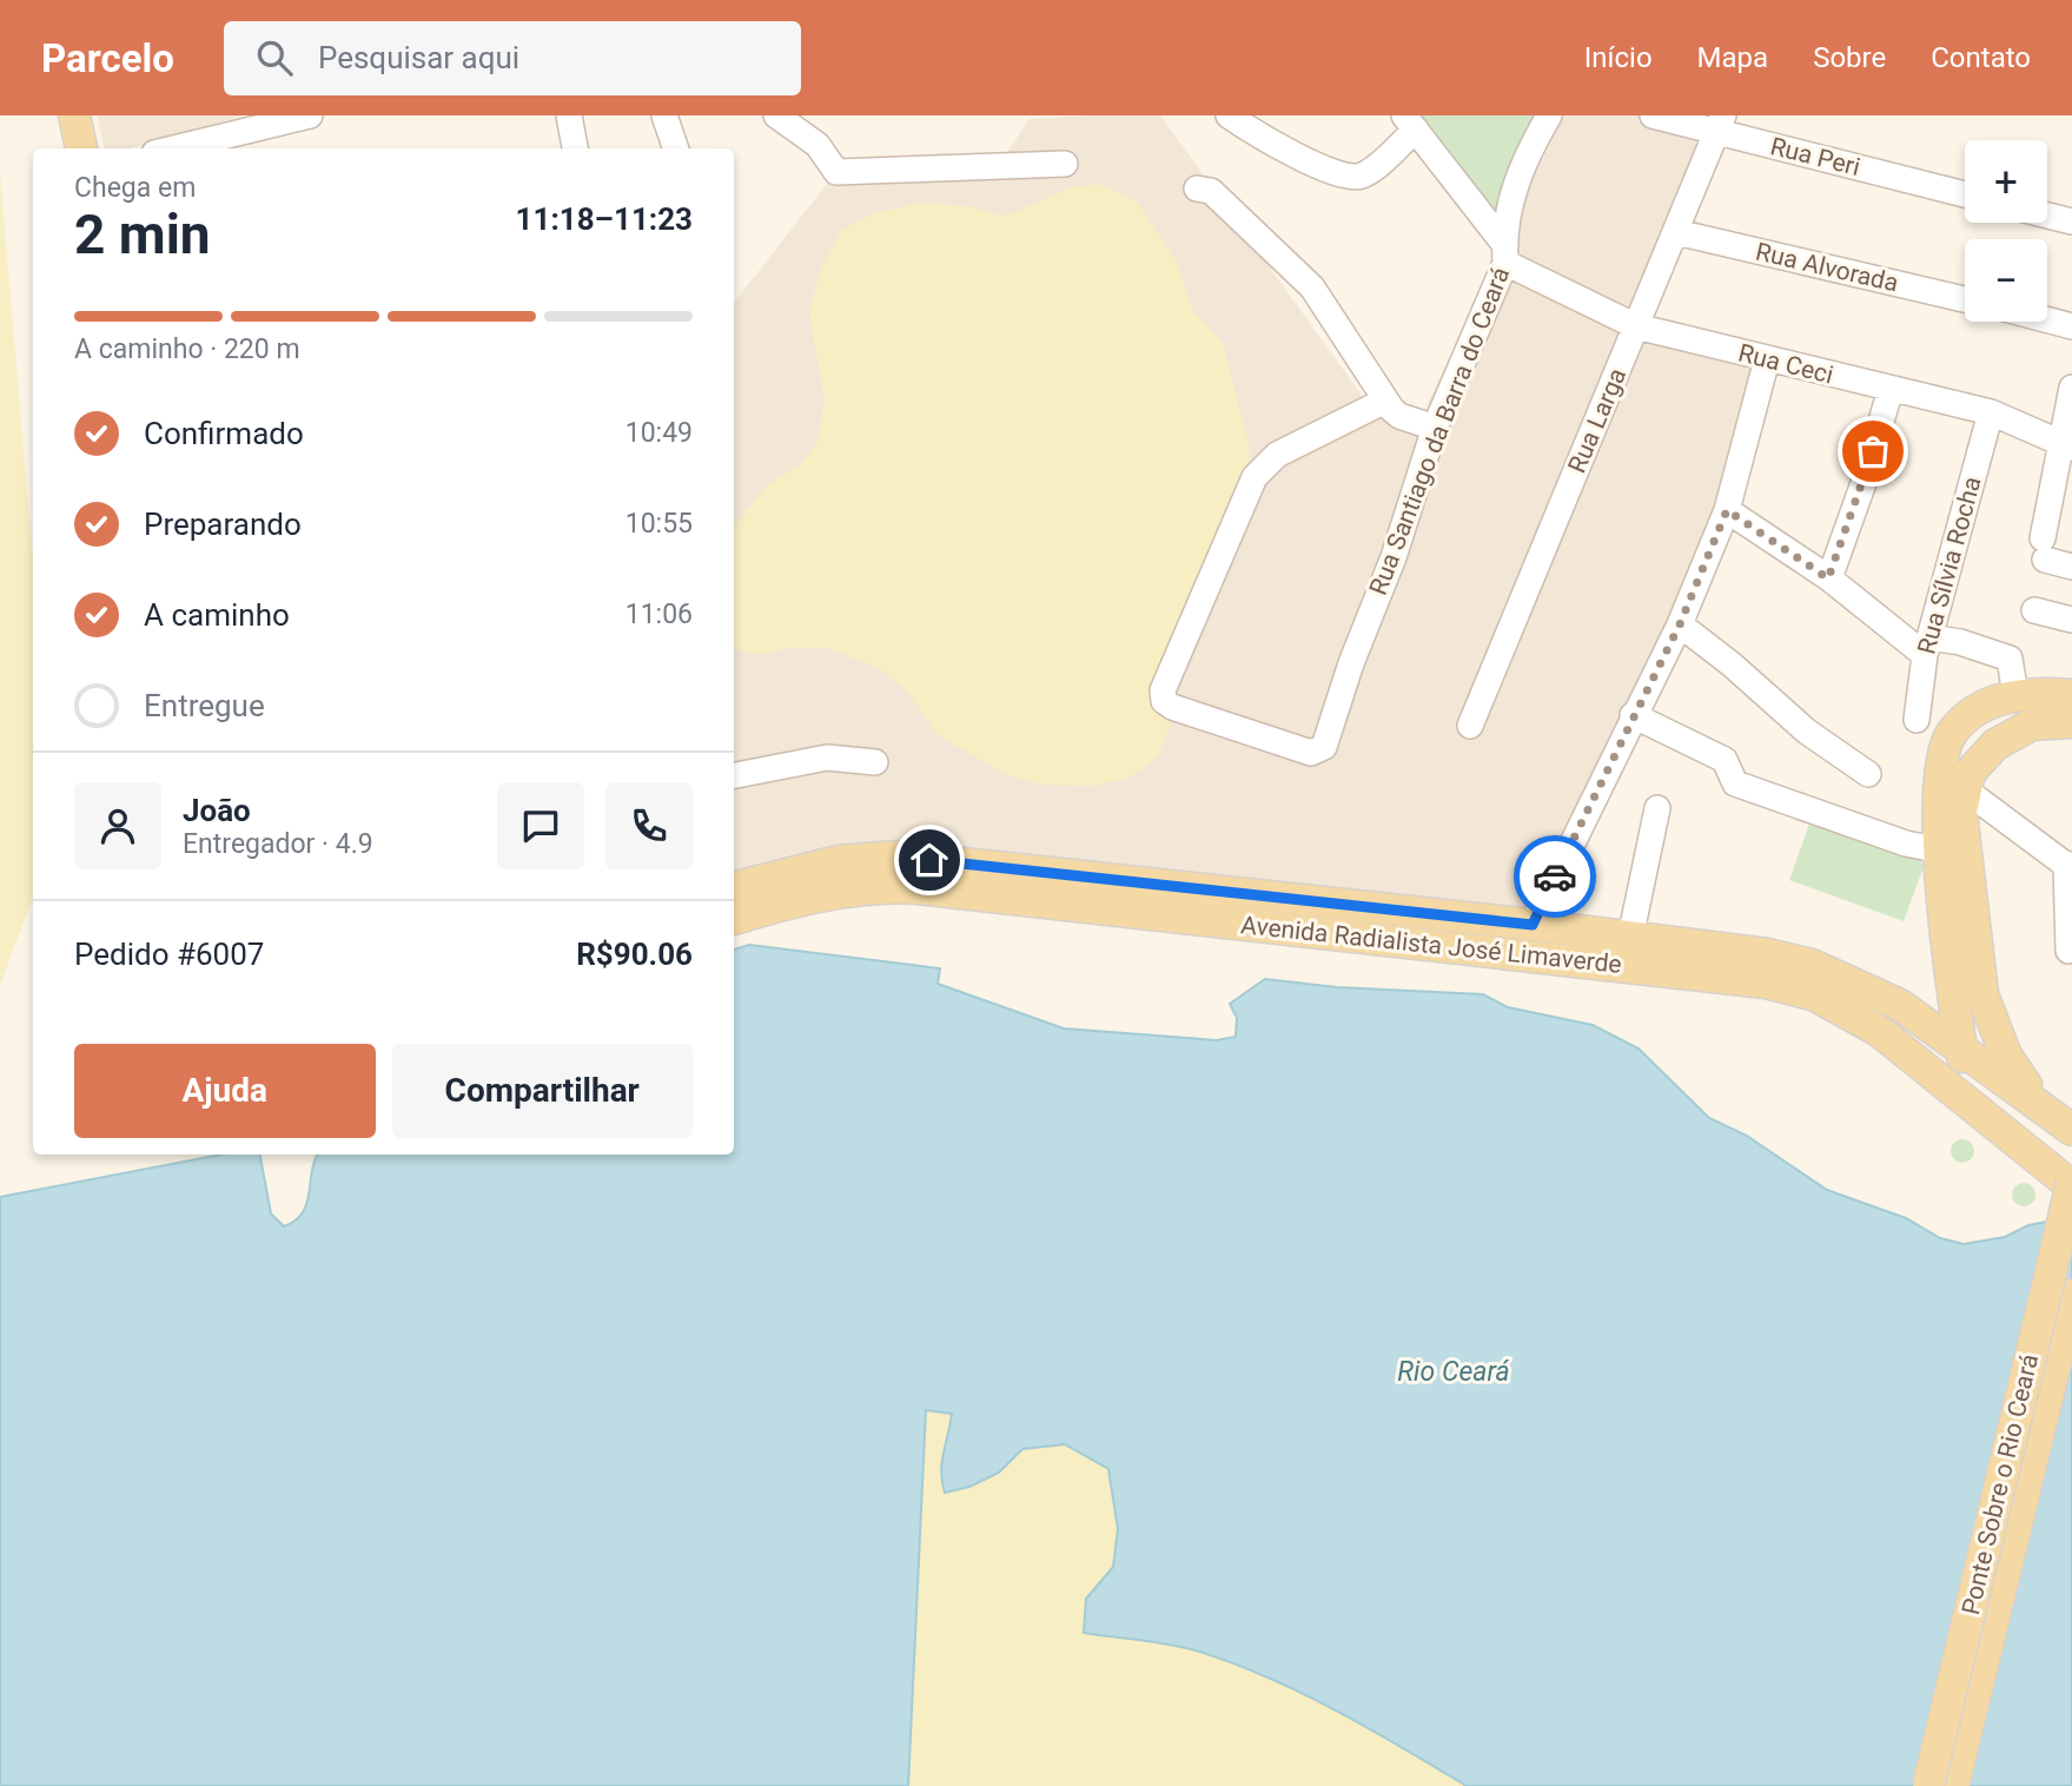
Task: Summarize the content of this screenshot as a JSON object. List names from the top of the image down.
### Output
{
  "streets": {
    "main road": ["Avenida Radialista José Limaverde", "Ponte Sobre o Rio Ceará"],
    "street": [
      "Rua Peri",
      "Rua Alvorada",
      "Rua Ceci",
      "Rua Larga",
      "Rua Santiago da Barra do Ceará",
      "Rua Sílvia Rocha"
    ]
  },
  "crossings": [
    ["Rua Peri", "Rua Larga"],
    ["Rua Alvorada", "Rua Larga"],
    ["Rua Ceci", "Rua Larga"],
    ["Rua Ceci", "Rua Santiago da Barra do Ceará"],
    ["Rua Ceci", "Rua Sílvia Rocha"],
    ["Avenida Radialista José Limaverde", "Ponte Sobre o Rio Ceará"]
  ],
  "water": ["Rio Ceará"],
  "page": {
    "header": "Parcelo",
    "search": "Pesquisar aqui",
    "nav": [
      "Início",
      "Mapa",
      "Sobre",
      "Contato"
    ],
    "map_buttons": ["+", "−"],
    "heading": ["2 min", "Chega em", "11:18–11:23"],
    "panel": [
      "João",
      "Entregador · 4.9",
      "Pedido #6007",
      "R$90.06"
    ],
    "bar": "A caminho · 220 m",
    "list": [
      ["Confirmado", "10:49"],
      ["Preparando", "10:55"],
      ["A caminho", "11:06"],
      "Entregue"
    ],
    "buttons": ["Ajuda", "Compartilhar"]
  }
}
